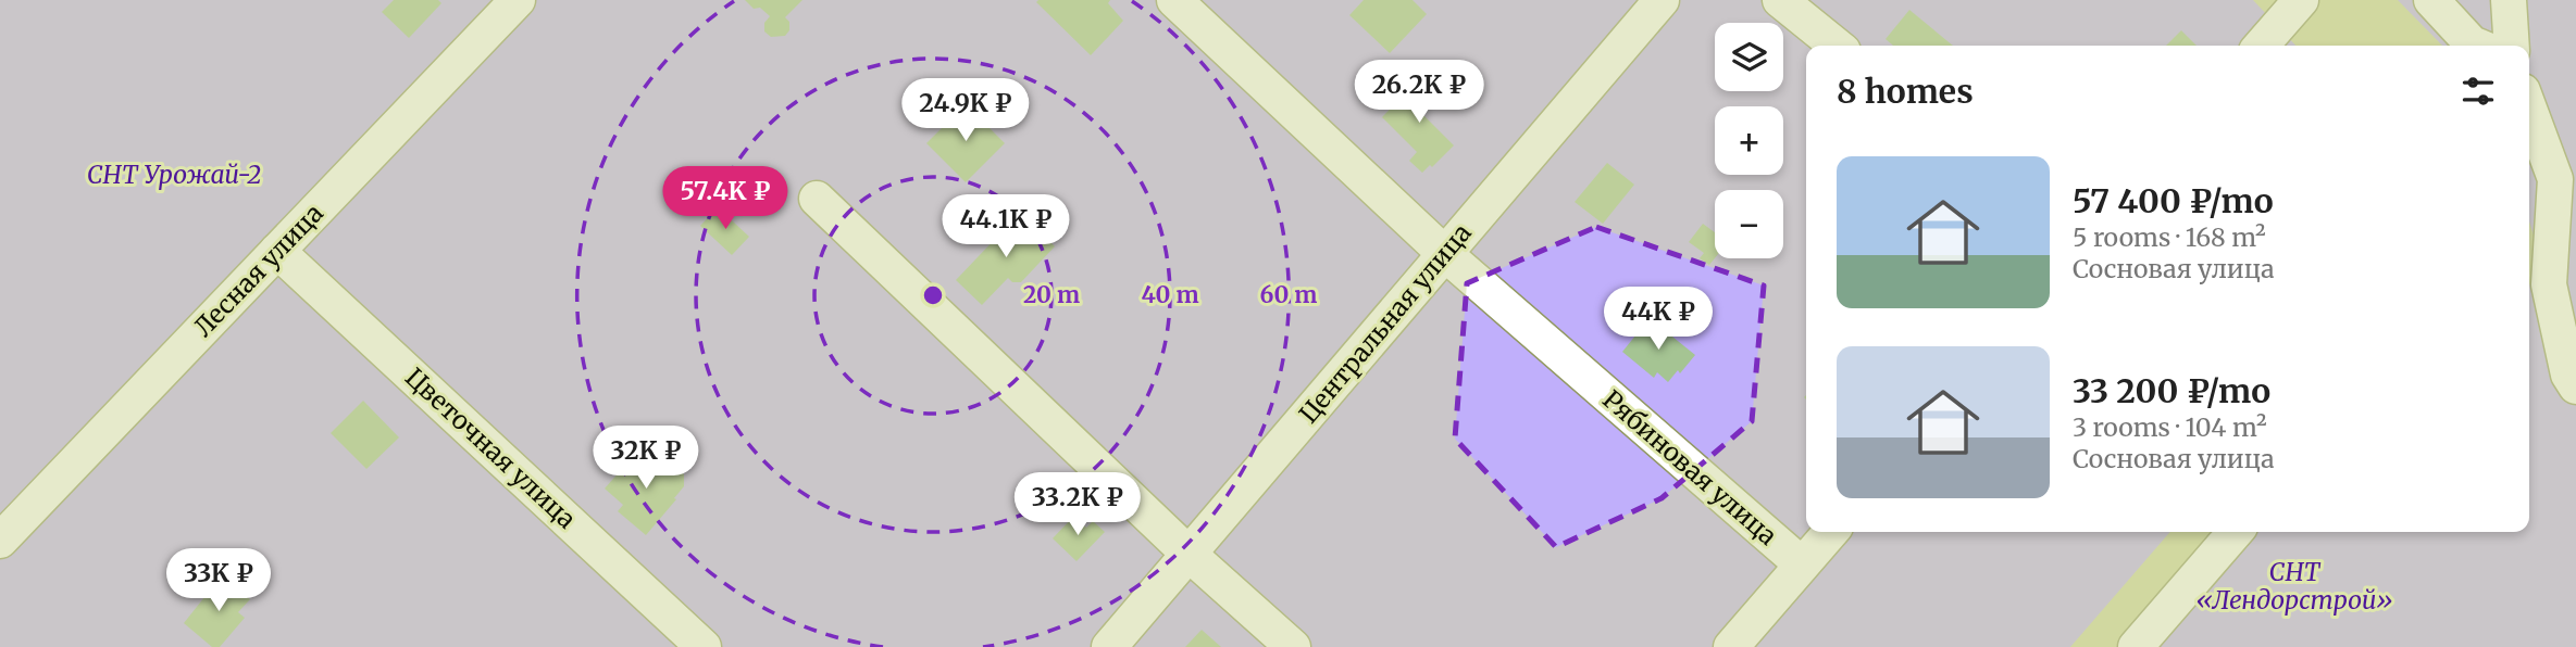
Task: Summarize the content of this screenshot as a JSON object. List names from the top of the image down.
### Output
{
  "streets": {
    "street": [
      "Лесная улица",
      "Центральная улица",
      "Цветочная улица",
      "Рябиновая улица"
    ]
  },
  "crossings": [
    ["Лесная улица", "Цветочная улица"],
    ["Центральная улица", "Рябиновая улица"]
  ],
  "parks": ["СНТ Урожай-2", "СНТ «Лендорстрой»"],
  "page": {
    "map_buttons": ["+", "−"],
    "heading": "8 homes",
    "price": [
      "26.2K ₽",
      "24.9K ₽",
      "57.4K ₽",
      "44.1K ₽",
      "44K ₽",
      "32K ₽",
      "33.2K ₽",
      "33K ₽"
    ],
    "list": [
      {
        "name": "57 400 ₽/mo",
        "note": "5 rooms · 168 m² · Сосновая улица"
      },
      {
        "name": "33 200 ₽/mo",
        "note": "3 rooms · 104 m² · Сосновая улица"
      }
    ]
  },
  "rings": ["20 m", "40 m", "60 m"]
}
